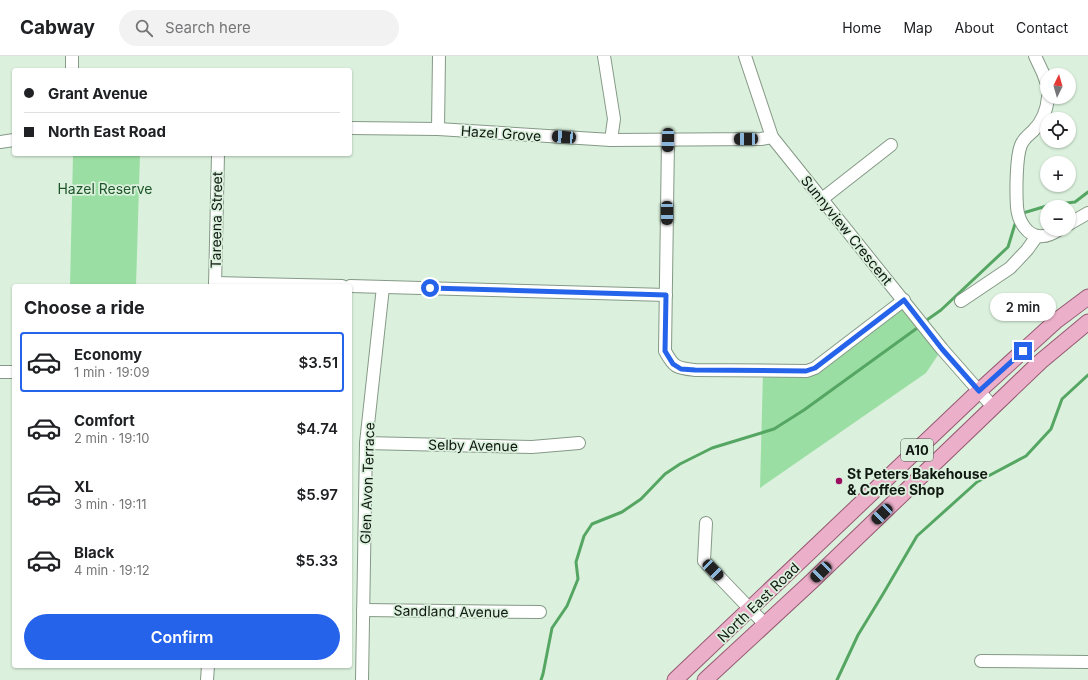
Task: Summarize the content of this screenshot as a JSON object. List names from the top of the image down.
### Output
{
  "streets": {
    "main road": ["A10", "North East Road"],
    "street": [
      "Hazel Grove",
      "Tareena Street",
      "Sunnyview Crescent",
      "Selby Avenue",
      "Glen Avon Terrace",
      "Sandland Avenue"
    ]
  },
  "crossings": [
    ["Hazel Grove", "Sunnyview Crescent"],
    ["Sunnyview Crescent", "North East Road"],
    ["Selby Avenue", "Glen Avon Terrace"],
    ["Glen Avon Terrace", "Sandland Avenue"]
  ],
  "parks": ["Hazel Reserve"],
  "places": ["St Peters Bakehouse & Coffee Shop"],
  "north": "top",
  "page": {
    "header": "Cabway",
    "search": "Search here",
    "nav": [
      "Home",
      "Map",
      "About",
      "Contact"
    ],
    "map_buttons": ["+", "−"],
    "banner": ["Grant Avenue", "North East Road"],
    "heading": "Choose a ride",
    "bubble": "2 min",
    "list": [
      {
        "name": "Economy",
        "note": "1 min · 19:09",
        "value": "$3.51"
      },
      {
        "name": "Comfort",
        "note": "2 min · 19:10",
        "value": "$4.74"
      },
      {
        "name": "XL",
        "note": "3 min · 19:11",
        "value": "$5.97"
      },
      {
        "name": "Black",
        "note": "4 min · 19:12",
        "value": "$5.33"
      }
    ],
    "buttons": "Confirm"
  }
}
